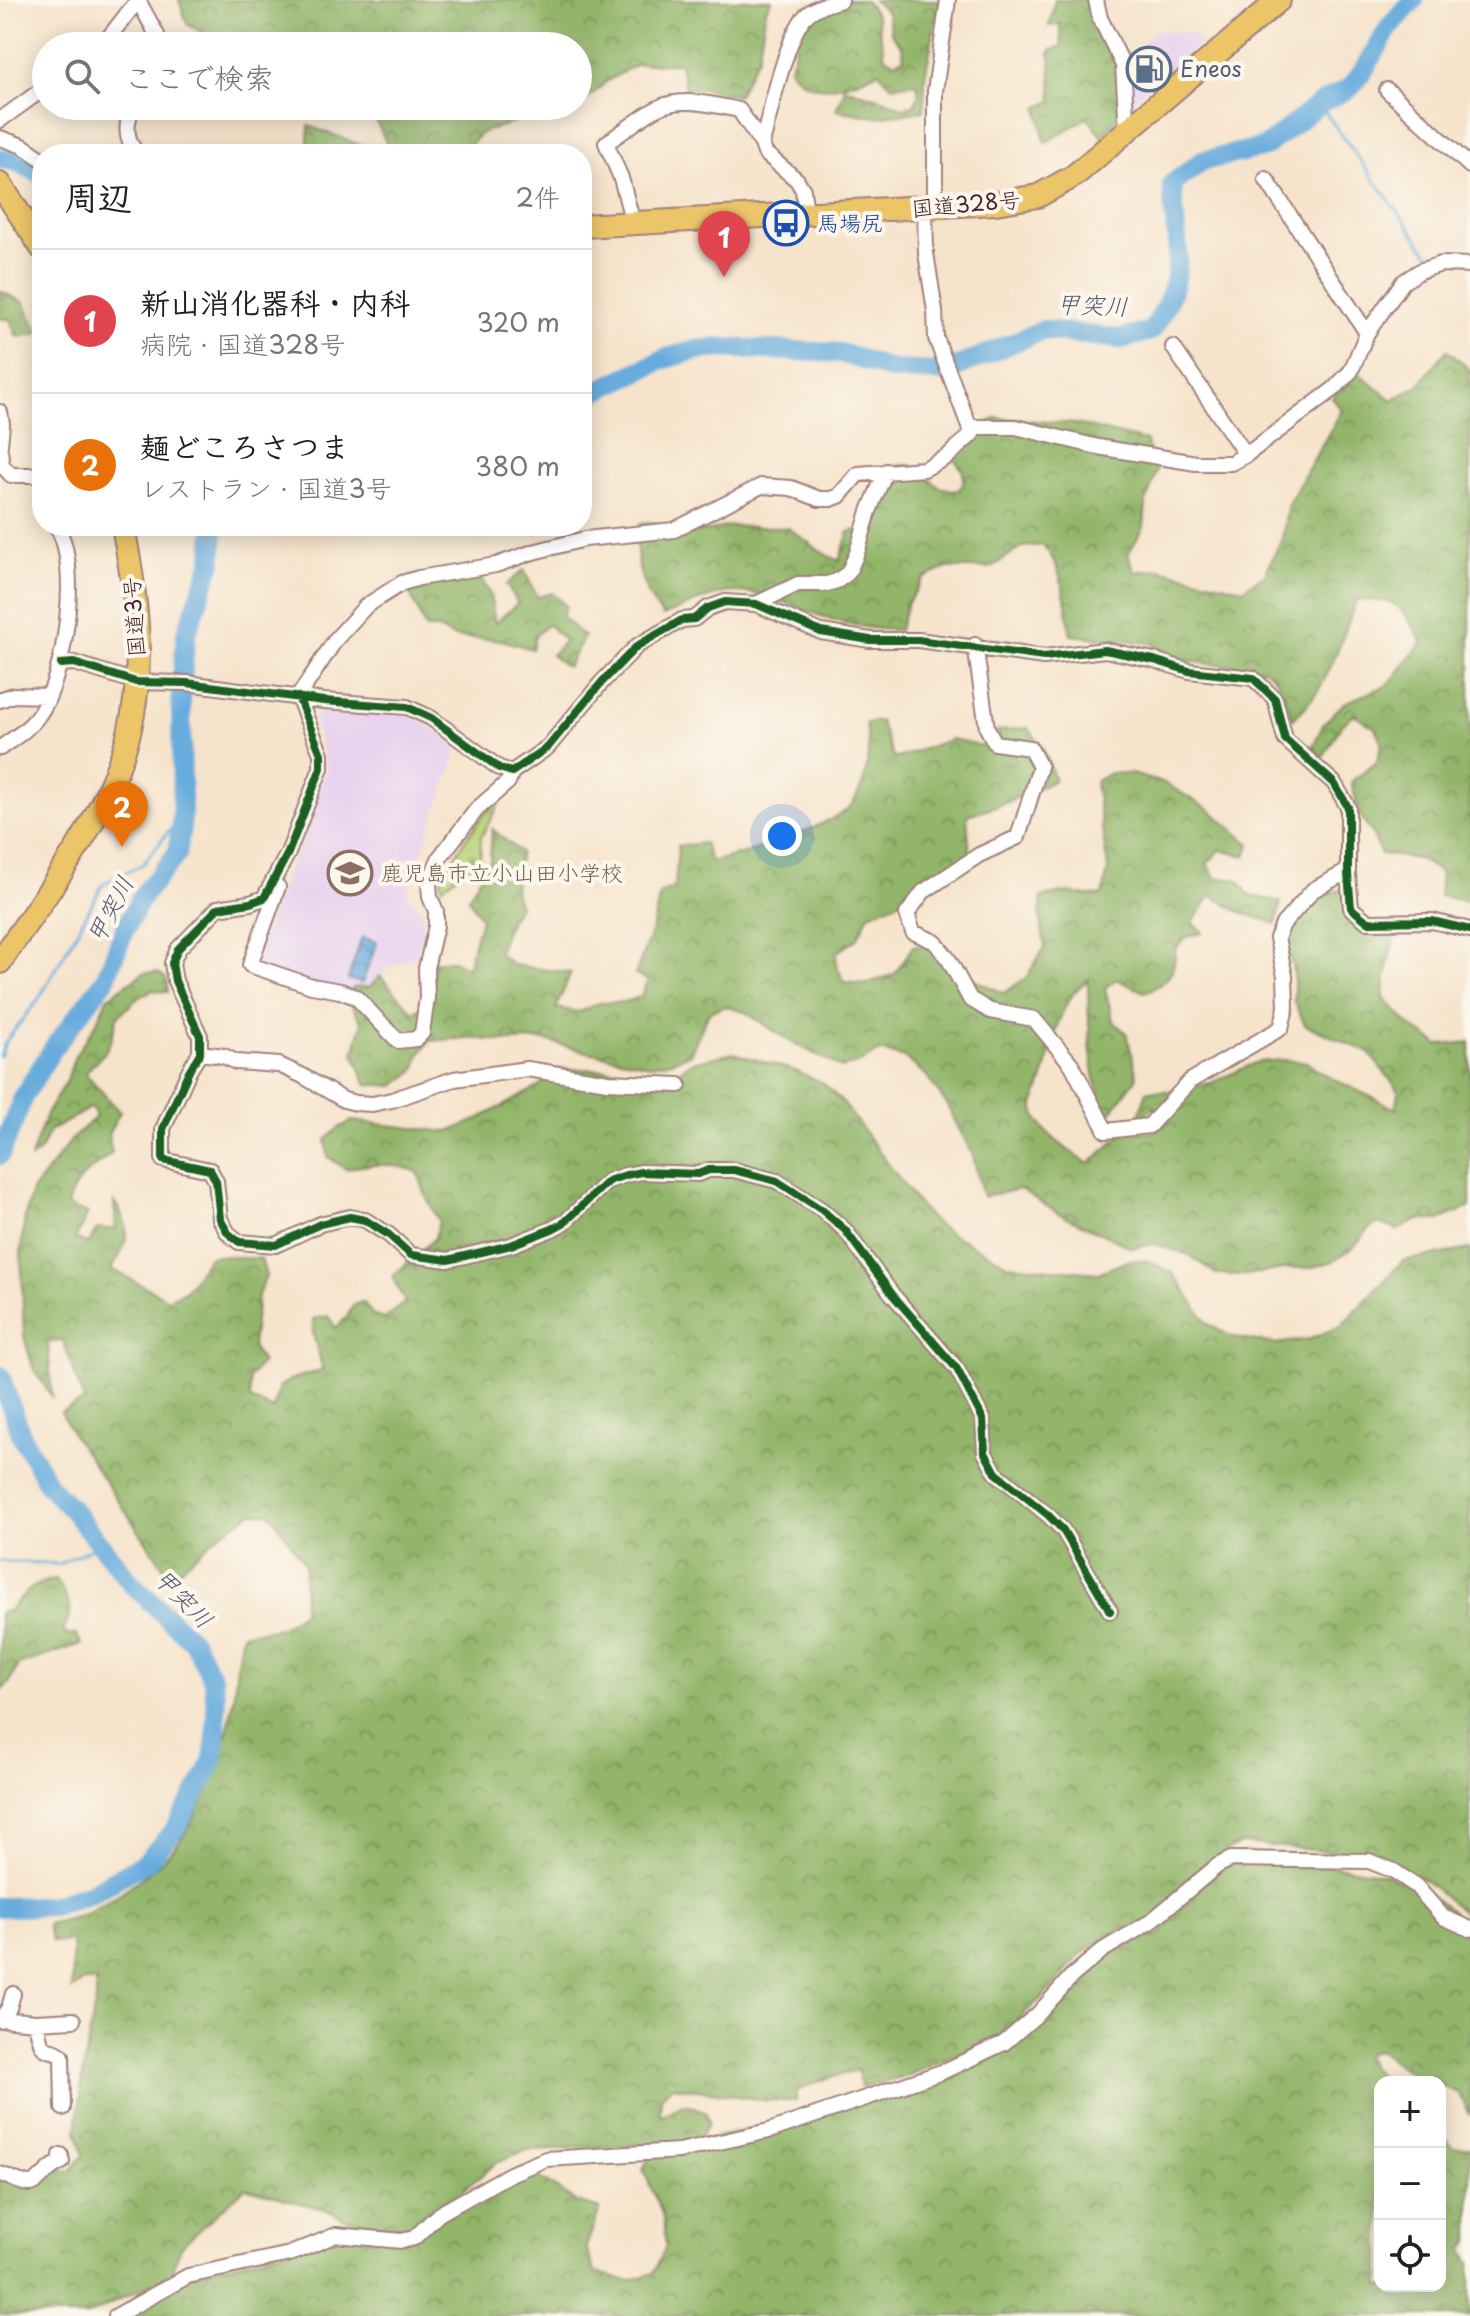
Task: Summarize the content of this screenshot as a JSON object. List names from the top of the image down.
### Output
{
  "streets": {
    "highway": ["国道328号", "国道3号"]
  },
  "water": ["甲突川"],
  "places": {
    "fuel station": ["Eneos"],
    "bus stop": ["馬場尻"],
    "school or university": ["鹿児島市立小山田小学校"]
  },
  "page": {
    "search": "ここで検索",
    "heading": ["周辺", "2件"],
    "pins": ["1", "2"],
    "list": [
      {
        "mark": "1",
        "name": "新山消化器科・内科",
        "note": "病院 · 国道328号",
        "value": "320 m"
      },
      {
        "mark": "2",
        "name": "麺どころさつま",
        "note": "レストラン · 国道3号",
        "value": "380 m"
      }
    ],
    "map_buttons": ["+", "−"]
  }
}
